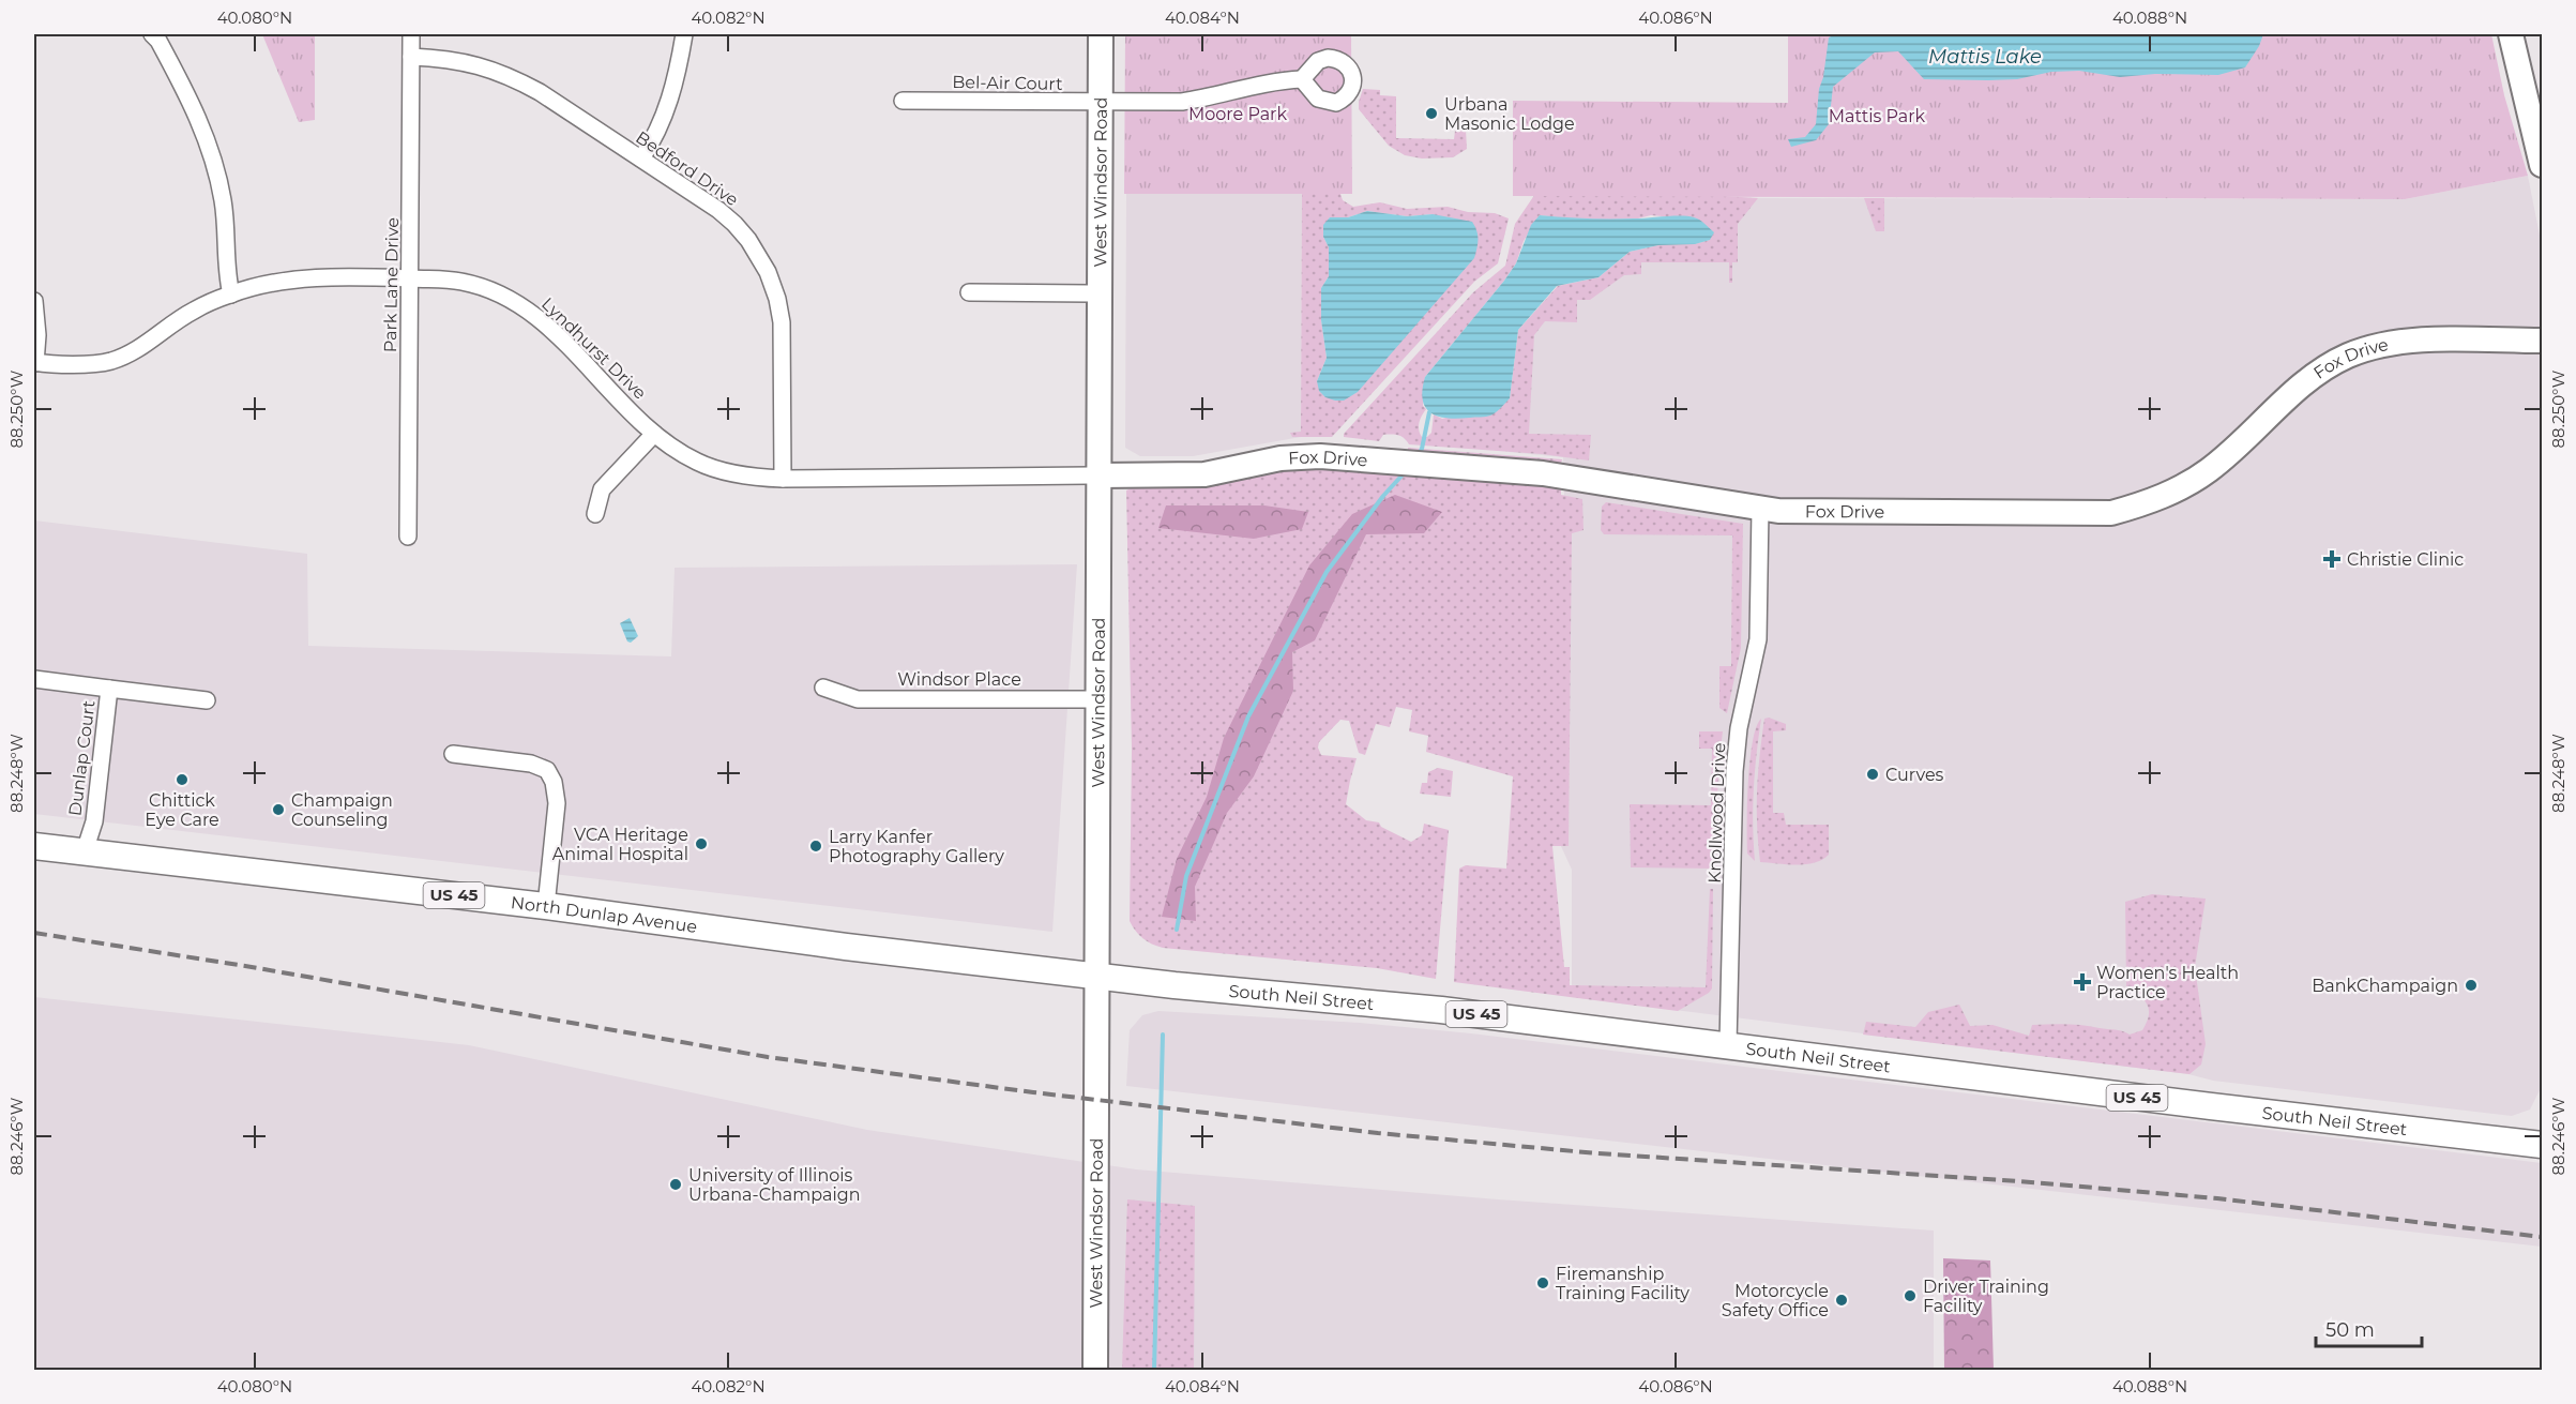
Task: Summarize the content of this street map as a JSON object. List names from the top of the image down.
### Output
{
  "streets": {
    "main road": ["US 45", "North Dunlap Avenue", "South Neil Street"],
    "street": [
      "Bel-Air Court",
      "Bedford Drive",
      "West Windsor Road",
      "Park Lane Drive",
      "Lyndhurst Drive",
      "Fox Drive",
      "Windsor Place",
      "Dunlap Court",
      "Knollwood Drive"
    ]
  },
  "crossings": [
    ["Bel-Air Court", "West Windsor Road"],
    ["Bedford Drive", "Park Lane Drive"],
    ["Bedford Drive", "Lyndhurst Drive"],
    ["West Windsor Road", "Lyndhurst Drive"],
    ["West Windsor Road", "Fox Drive"],
    ["West Windsor Road", "Windsor Place"],
    ["West Windsor Road", "North Dunlap Avenue"],
    ["West Windsor Road", "South Neil Street"],
    ["Park Lane Drive", "Lyndhurst Drive"],
    ["Lyndhurst Drive", "Fox Drive"],
    ["Fox Drive", "Knollwood Drive"],
    ["Dunlap Court", "North Dunlap Avenue"],
    ["Knollwood Drive", "South Neil Street"],
    ["North Dunlap Avenue", "South Neil Street"]
  ],
  "water": ["Mattis Lake"],
  "parks": ["Moore Park", "Mattis Park"],
  "places": {
    "other": [
      "Urbana Masonic Lodge",
      "Curves",
      "Chittick Eye Care",
      "Champaign Counseling",
      "VCA Heritage Animal Hospital",
      "Larry Kanfer Photography Gallery",
      "BankChampaign",
      "University of Illinois Urbana-Champaign",
      "Firemanship Training Facility",
      "Driver Training Facility",
      "Motorcycle Safety Office"
    ],
    "health": ["Christie Clinic", "Women's Health Practice"]
  },
  "scale_bar": "50 m",
  "coordinates": [
    "40.080°N",
    "40.082°N",
    "40.084°N",
    "40.086°N",
    "40.088°N",
    "88.250°W",
    "88.248°W",
    "88.246°W"
  ]
}
